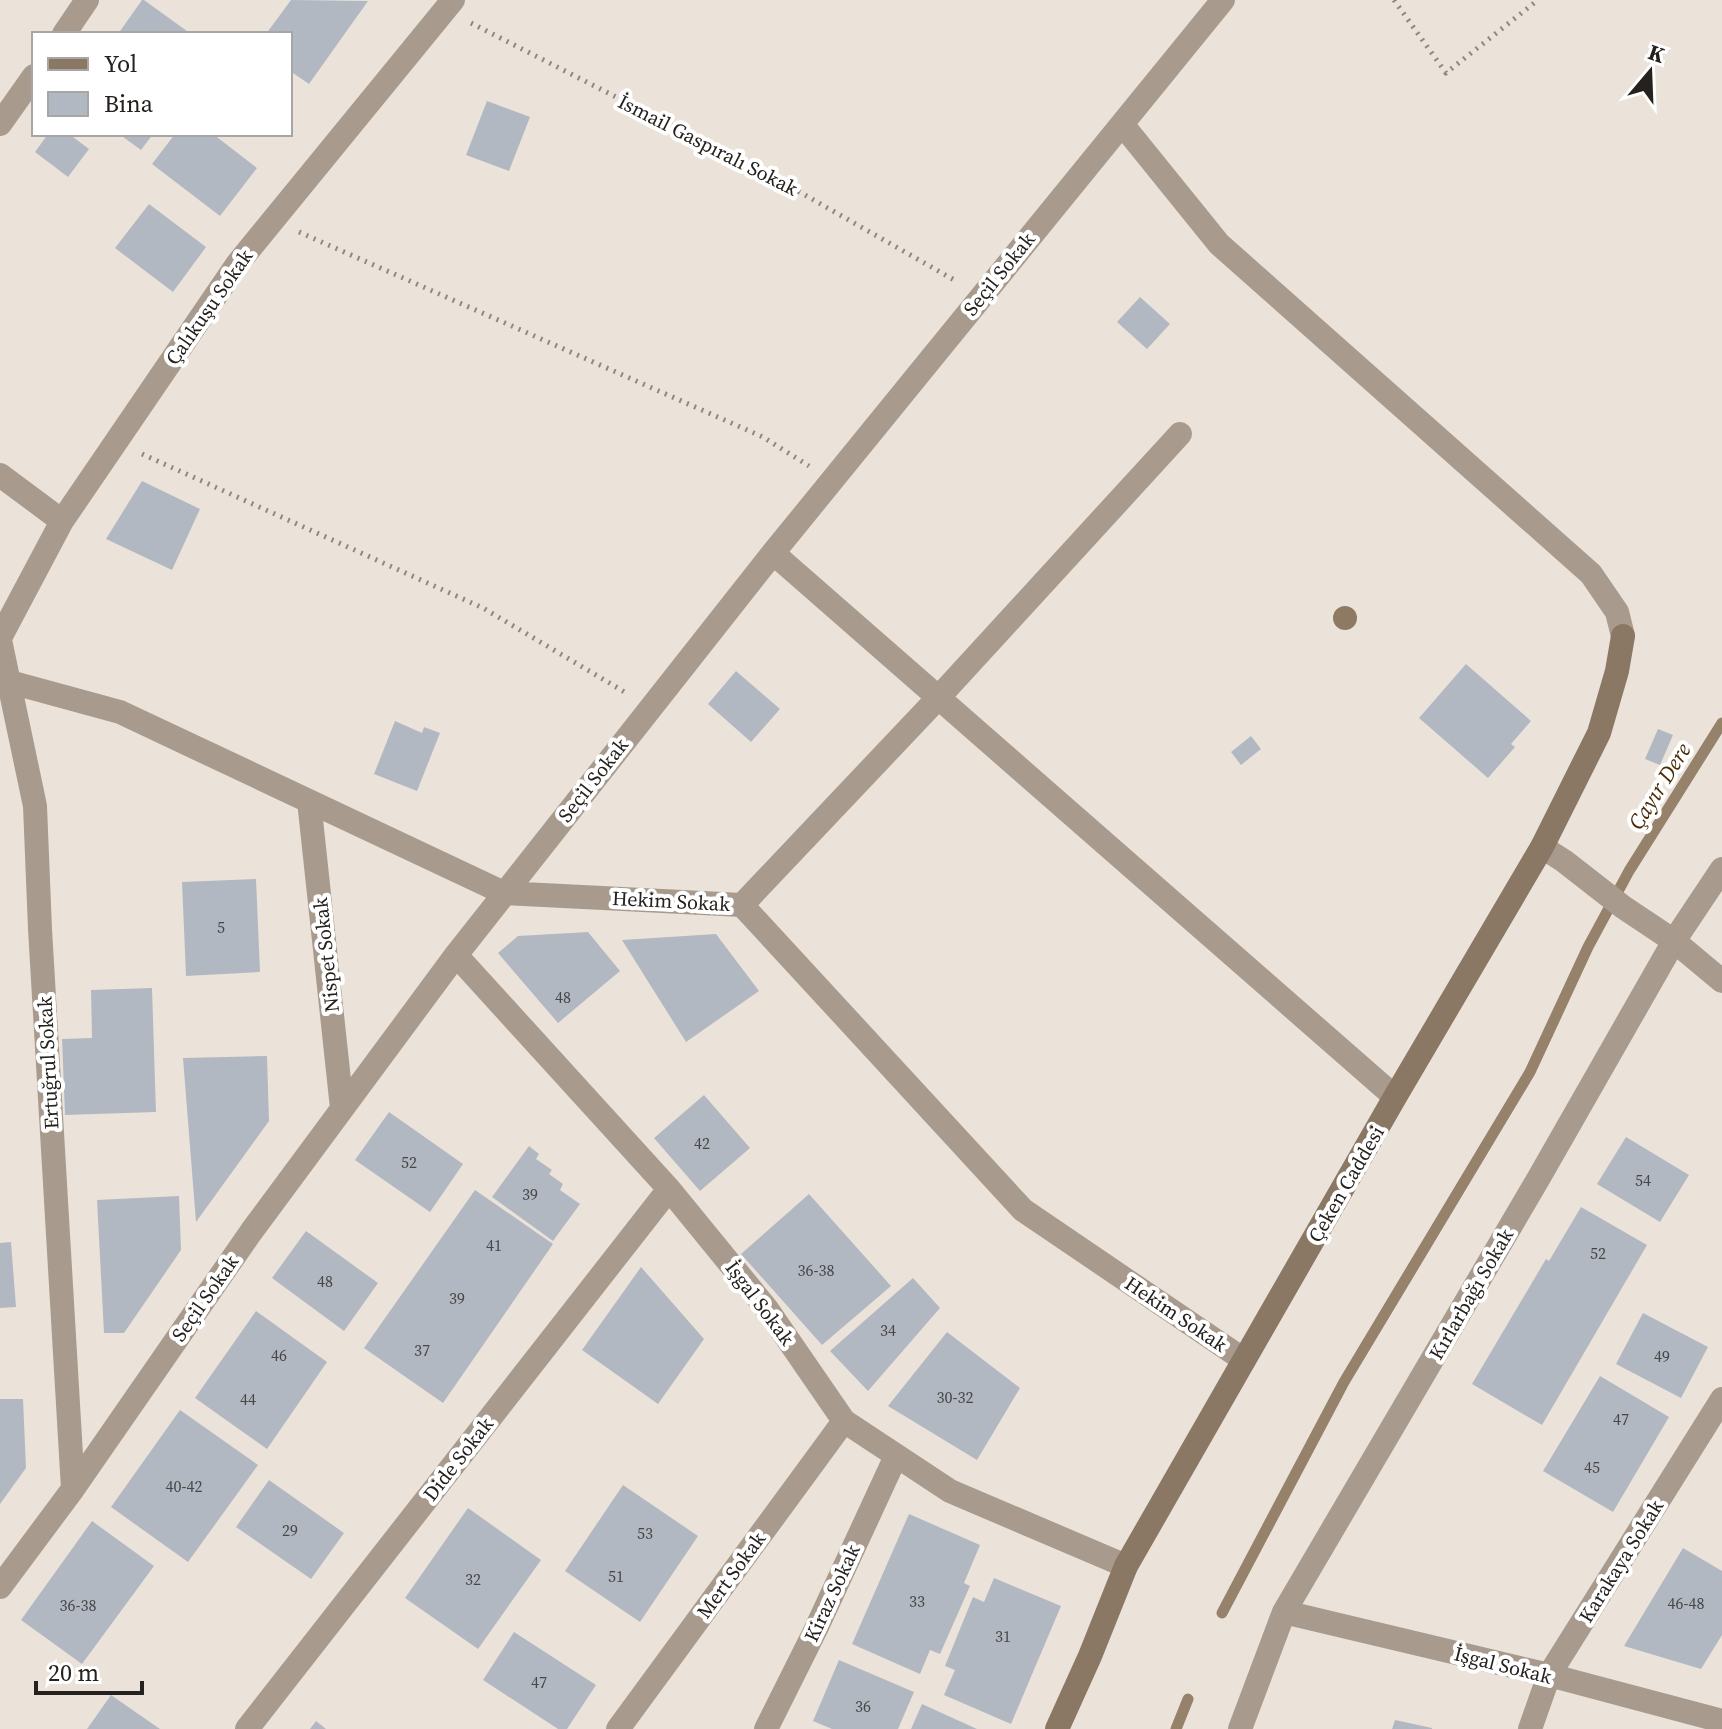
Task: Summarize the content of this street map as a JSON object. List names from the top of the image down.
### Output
{
  "streets": {
    "street": [
      "Seçil Sokak",
      "Çalıkuşu Sokak",
      "Hekim Sokak",
      "Nispet Sokak",
      "Ertuğrul Sokak",
      "Çeken Caddesi",
      "Kırlarbağı Sokak",
      "İşgal Sokak",
      "Dide Sokak",
      "Karakaya Sokak",
      "Mert Sokak",
      "Kiraz Sokak"
    ],
    "path": ["İsmail Gaspıralı Sokak"]
  },
  "crossings": [
    ["İsmail Gaspıralı Sokak", "Seçil Sokak"],
    ["İsmail Gaspıralı Sokak", "Çalıkuşu Sokak"],
    ["Seçil Sokak", "Hekim Sokak"],
    ["Seçil Sokak", "Nispet Sokak"],
    ["Seçil Sokak", "Ertuğrul Sokak"],
    ["Seçil Sokak", "Çeken Caddesi"],
    ["Seçil Sokak", "İşgal Sokak"],
    ["Çalıkuşu Sokak", "Ertuğrul Sokak"],
    ["Hekim Sokak", "Nispet Sokak"],
    ["Hekim Sokak", "Ertuğrul Sokak"],
    ["Hekim Sokak", "Çeken Caddesi"],
    ["Çeken Caddesi", "İşgal Sokak"],
    ["Kırlarbağı Sokak", "İşgal Sokak"],
    ["İşgal Sokak", "Dide Sokak"],
    ["İşgal Sokak", "Karakaya Sokak"],
    ["İşgal Sokak", "Mert Sokak"],
    ["İşgal Sokak", "Kiraz Sokak"]
  ],
  "water": ["Çayır Dere"],
  "house_numbers": [
    "5",
    "48",
    "42",
    "52",
    "54",
    "39",
    "41",
    "52",
    "36-38",
    "48",
    "39",
    "34",
    "37",
    "46",
    "49",
    "30-32",
    "44",
    "47",
    "45",
    "40-42",
    "29",
    "53",
    "51",
    "32",
    "33",
    "46-48",
    "36-38",
    "31",
    "47",
    "36"
  ],
  "legend": ["Yol", "Bina"],
  "scale_bar": "20 m",
  "north": "top"
}
